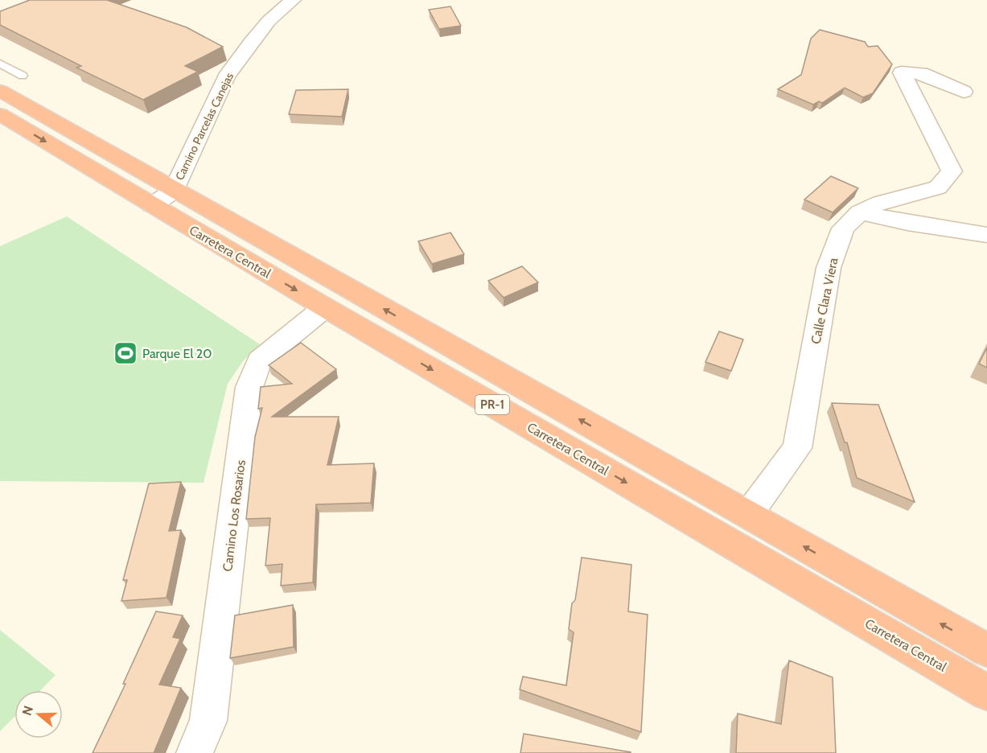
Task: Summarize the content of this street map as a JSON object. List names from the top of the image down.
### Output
{
  "streets": {
    "highway": ["Carretera Central", "PR-1"],
    "street": ["Camino Parcelas Canejas", "Calle Clara Viera", "Camino Los Rosarios"]
  },
  "crossings": [
    ["Camino Parcelas Canejas", "Carretera Central"],
    ["Carretera Central", "Calle Clara Viera"],
    ["Carretera Central", "Camino Los Rosarios"]
  ],
  "places": {
    "sports": ["Parque El 20"]
  },
  "north": "left"
}
